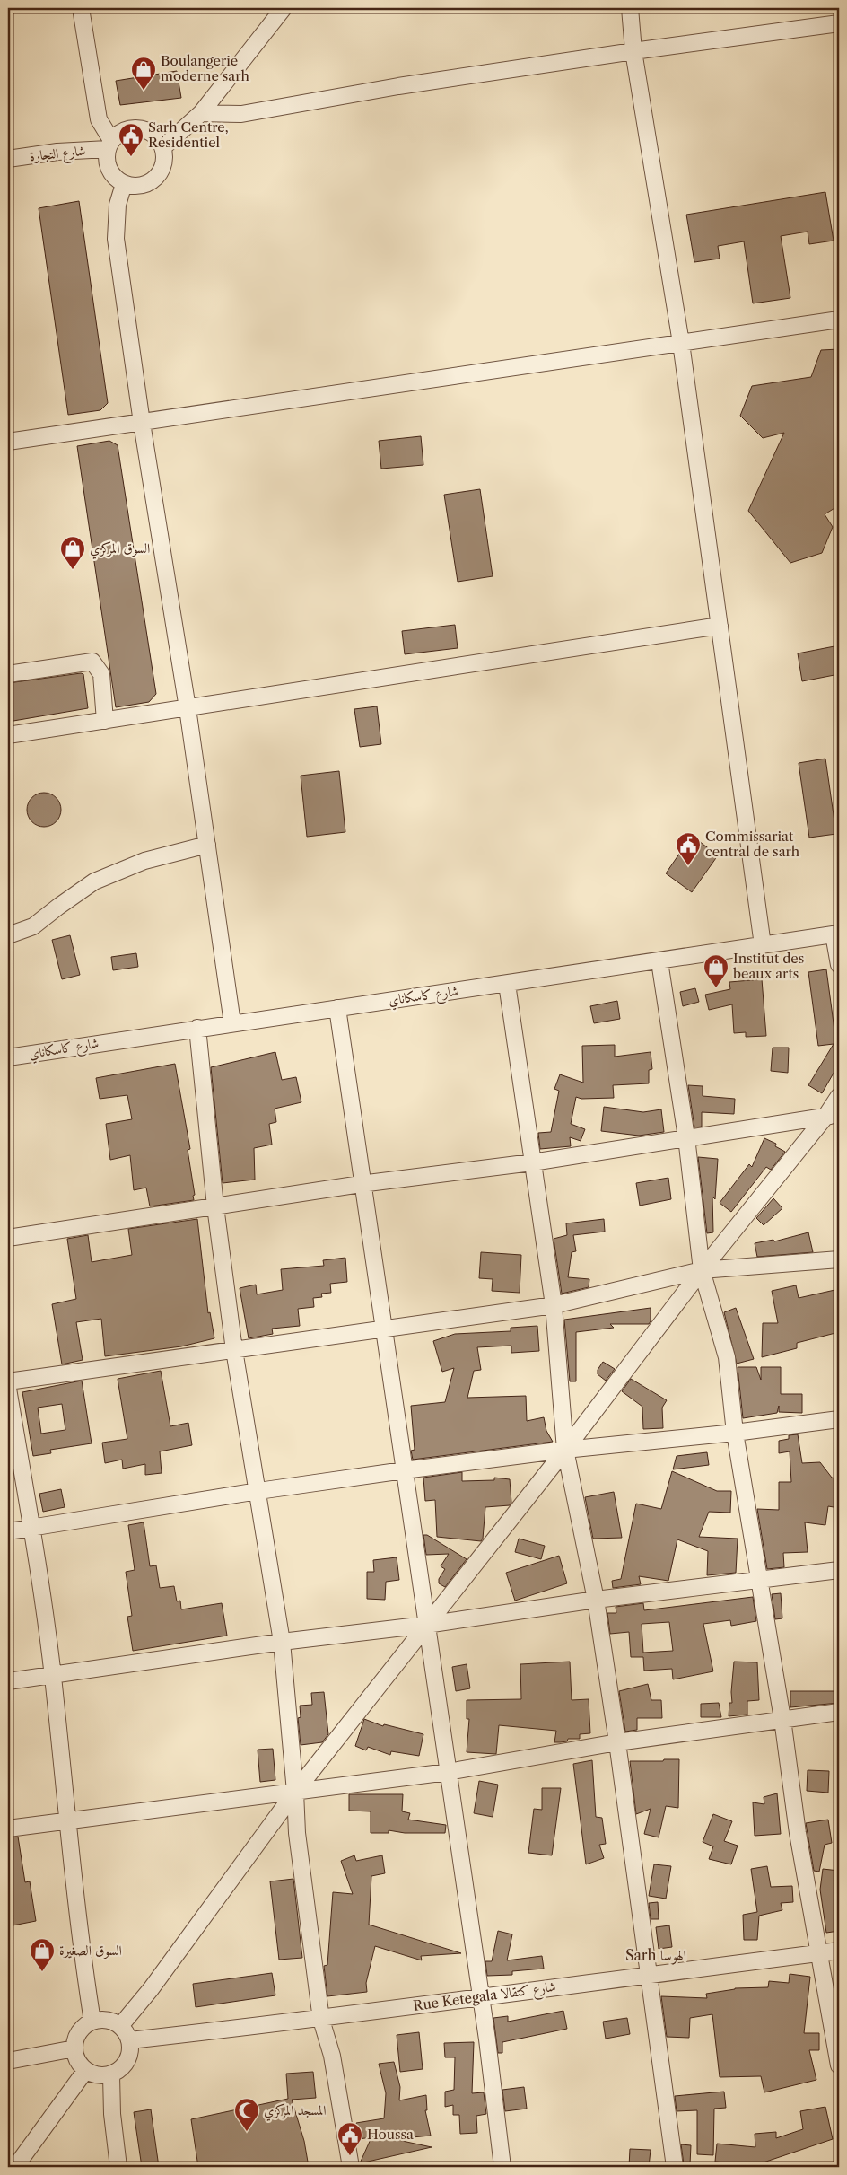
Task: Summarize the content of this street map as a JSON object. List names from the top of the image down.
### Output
{
  "streets": {
    "street": ["شارع التجارة", "شارع كاسكاناي", "Rue Ketegala شارع كتقالا"]
  },
  "districts": ["Sarh الهوسا"],
  "places": {
    "shop": [
      "Boulangerie moderne sarh",
      "السوق المركزي",
      "Institut des beaux arts",
      "السوق الصغيرة"
    ],
    "public building": ["Sarh Centre, Résidentiel", "Commissariat central de sarh", "Houssa"],
    "mosque": ["المسجد المركزي"]
  }
}
